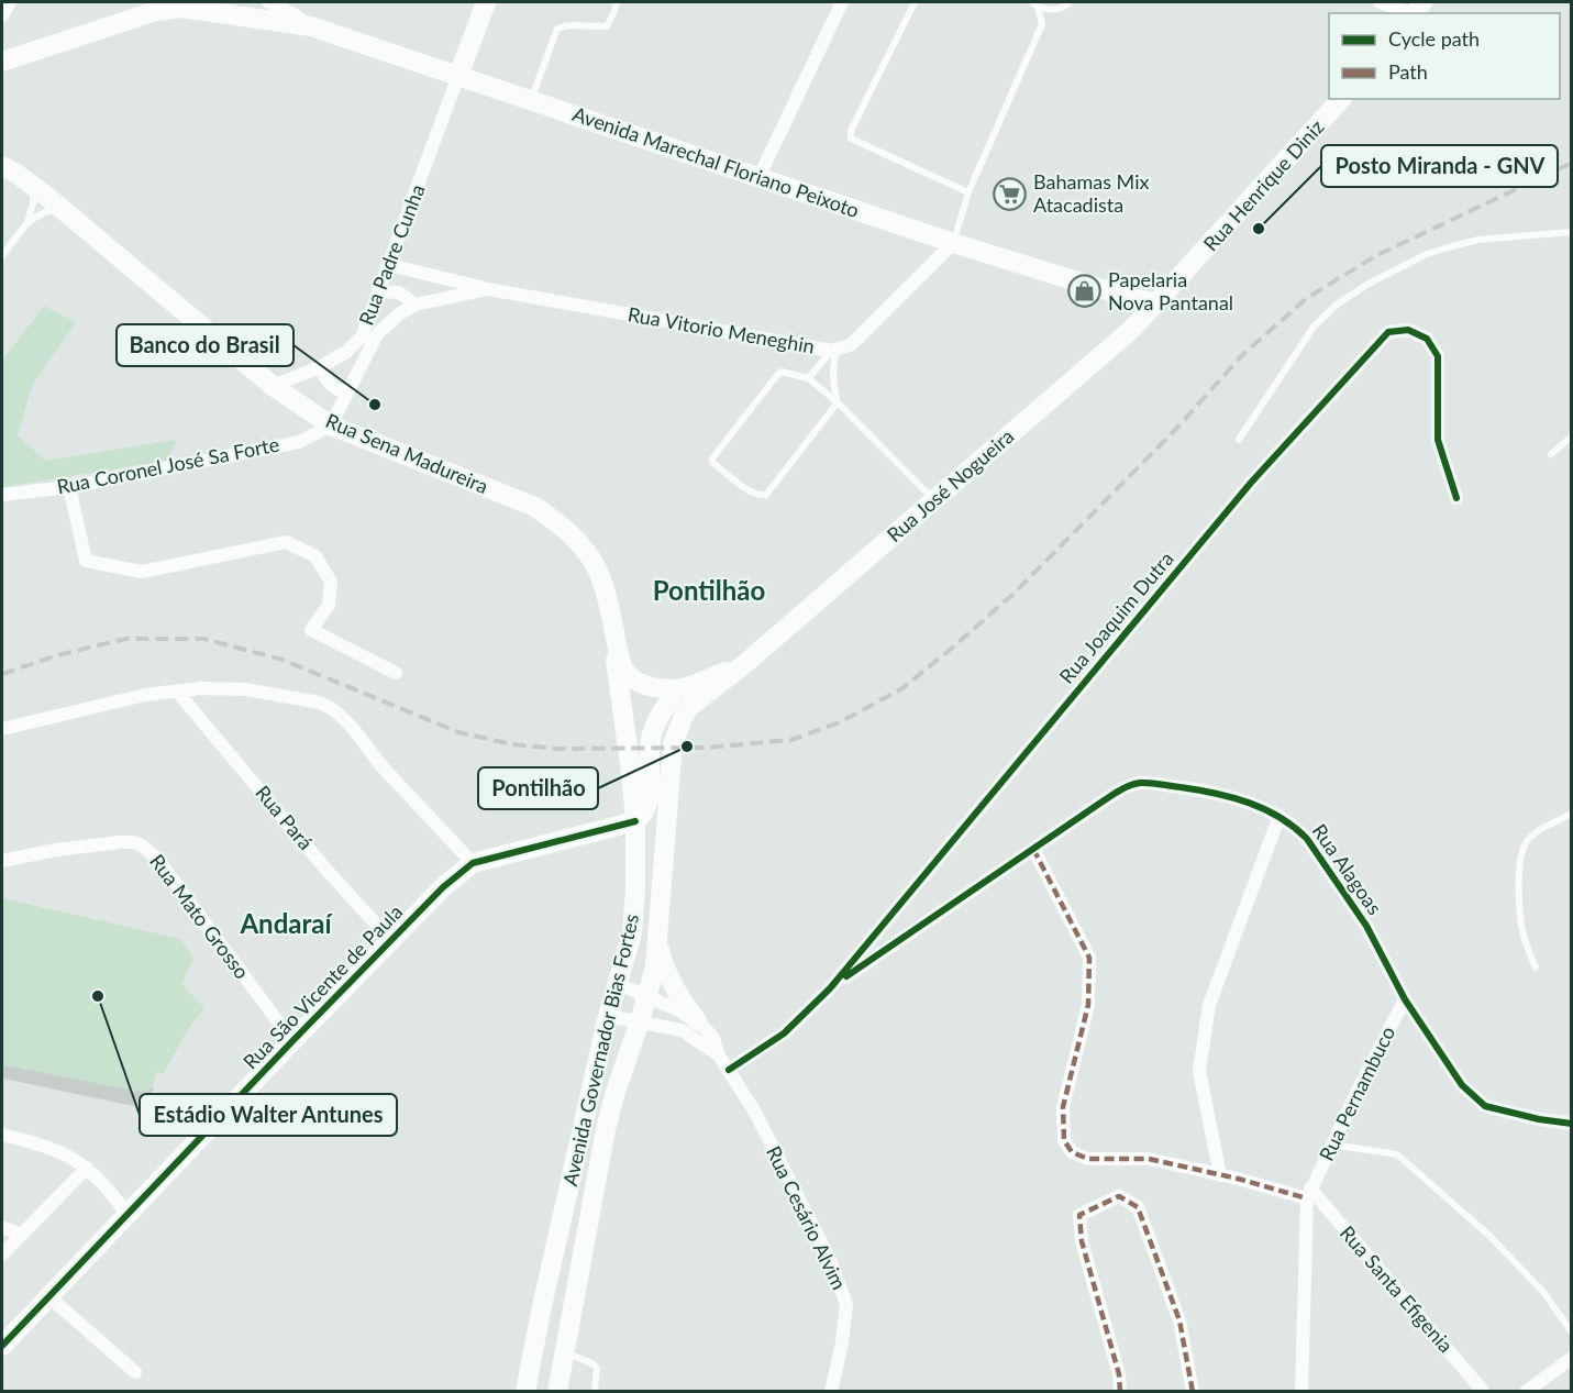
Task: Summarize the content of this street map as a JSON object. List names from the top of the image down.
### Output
{
  "streets": {
    "main road": [
      "Avenida Marechal Floriano Peixoto",
      "Rua Henrique Diniz",
      "Rua Sena Madureira",
      "Rua José Nogueira",
      "Rua São Vicente de Paula",
      "Avenida Governador Bias Fortes"
    ],
    "street": [
      "Rua Padre Cunha",
      "Rua Vitorio Meneghin",
      "Rua Coronel José Sa Forte",
      "Rua Joaquim Dutra",
      "Rua Pará",
      "Rua Alagoas",
      "Rua Mato Grosso",
      "Rua Pernambuco",
      "Rua Cesário Alvim",
      "Rua Santa Efigenia"
    ]
  },
  "crossings": [
    ["Avenida Marechal Floriano Peixoto", "Rua Henrique Diniz"],
    ["Avenida Marechal Floriano Peixoto", "Rua Padre Cunha"],
    ["Avenida Marechal Floriano Peixoto", "Rua Vitorio Meneghin"],
    ["Avenida Marechal Floriano Peixoto", "Rua José Nogueira"],
    ["Rua Henrique Diniz", "Rua José Nogueira"],
    ["Rua Padre Cunha", "Rua Vitorio Meneghin"],
    ["Rua Padre Cunha", "Rua Sena Madureira"],
    ["Rua Sena Madureira", "Rua Coronel José Sa Forte"],
    ["Rua Sena Madureira", "Avenida Governador Bias Fortes"],
    ["Rua José Nogueira", "Avenida Governador Bias Fortes"],
    ["Rua Joaquim Dutra", "Rua Alagoas"],
    ["Rua Joaquim Dutra", "Rua Cesário Alvim"],
    ["Rua Pará", "Rua São Vicente de Paula"],
    ["Rua Alagoas", "Rua Pernambuco"],
    ["Rua Mato Grosso", "Rua São Vicente de Paula"],
    ["Rua São Vicente de Paula", "Avenida Governador Bias Fortes"],
    ["Rua Pernambuco", "Rua Santa Efigenia"]
  ],
  "districts": ["Pontilhão", "Andaraí"],
  "places": {
    "supermarket": ["Bahamas Mix Atacadista"],
    "other": [
      "Posto Miranda - GNV",
      "Banco do Brasil",
      "Pontilhão",
      "Estádio Walter Antunes"
    ],
    "shop": ["Papelaria Nova Pantanal"]
  },
  "legend": ["Cycle path", "Path"]
}
